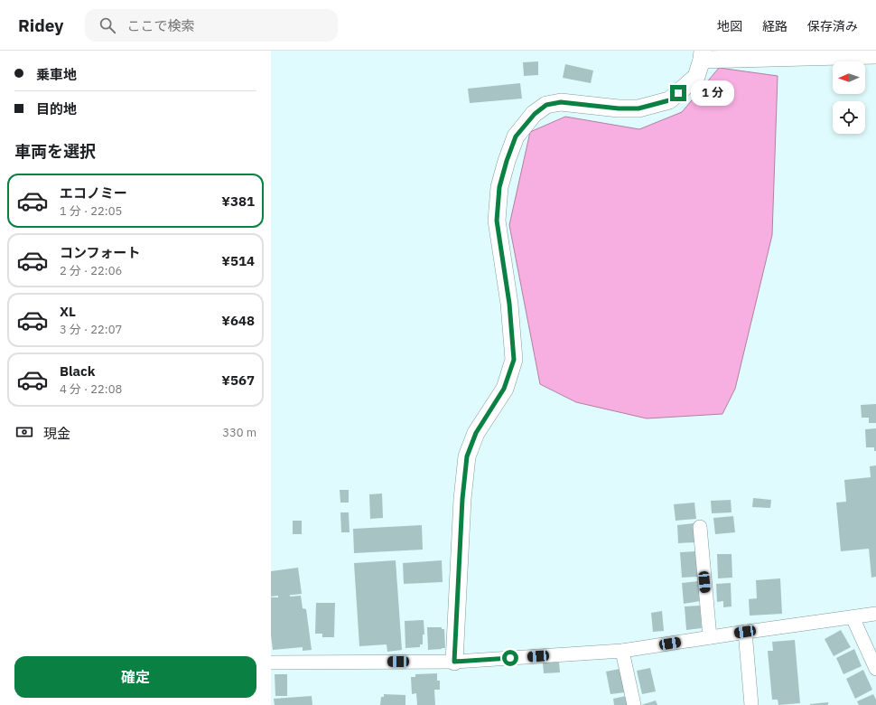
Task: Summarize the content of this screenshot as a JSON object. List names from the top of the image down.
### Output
{
  "north": "left",
  "page": {
    "header": "Ridey",
    "search": "ここで検索",
    "nav": ["地図", "経路", "保存済み"],
    "banner": ["乗車地", "目的地"],
    "bubble": "1 分",
    "heading": "車両を選択",
    "list": [
      {
        "name": "エコノミー",
        "note": "1 分 · 22:05",
        "value": "¥381"
      },
      {
        "name": "コンフォート",
        "note": "2 分 · 22:06",
        "value": "¥514"
      },
      {
        "name": "XL",
        "note": "3 分 · 22:07",
        "value": "¥648"
      },
      {
        "name": "Black",
        "note": "4 分 · 22:08",
        "value": "¥567"
      }
    ],
    "pay": ["現金", "330 m"],
    "buttons": "確定"
  }
}
